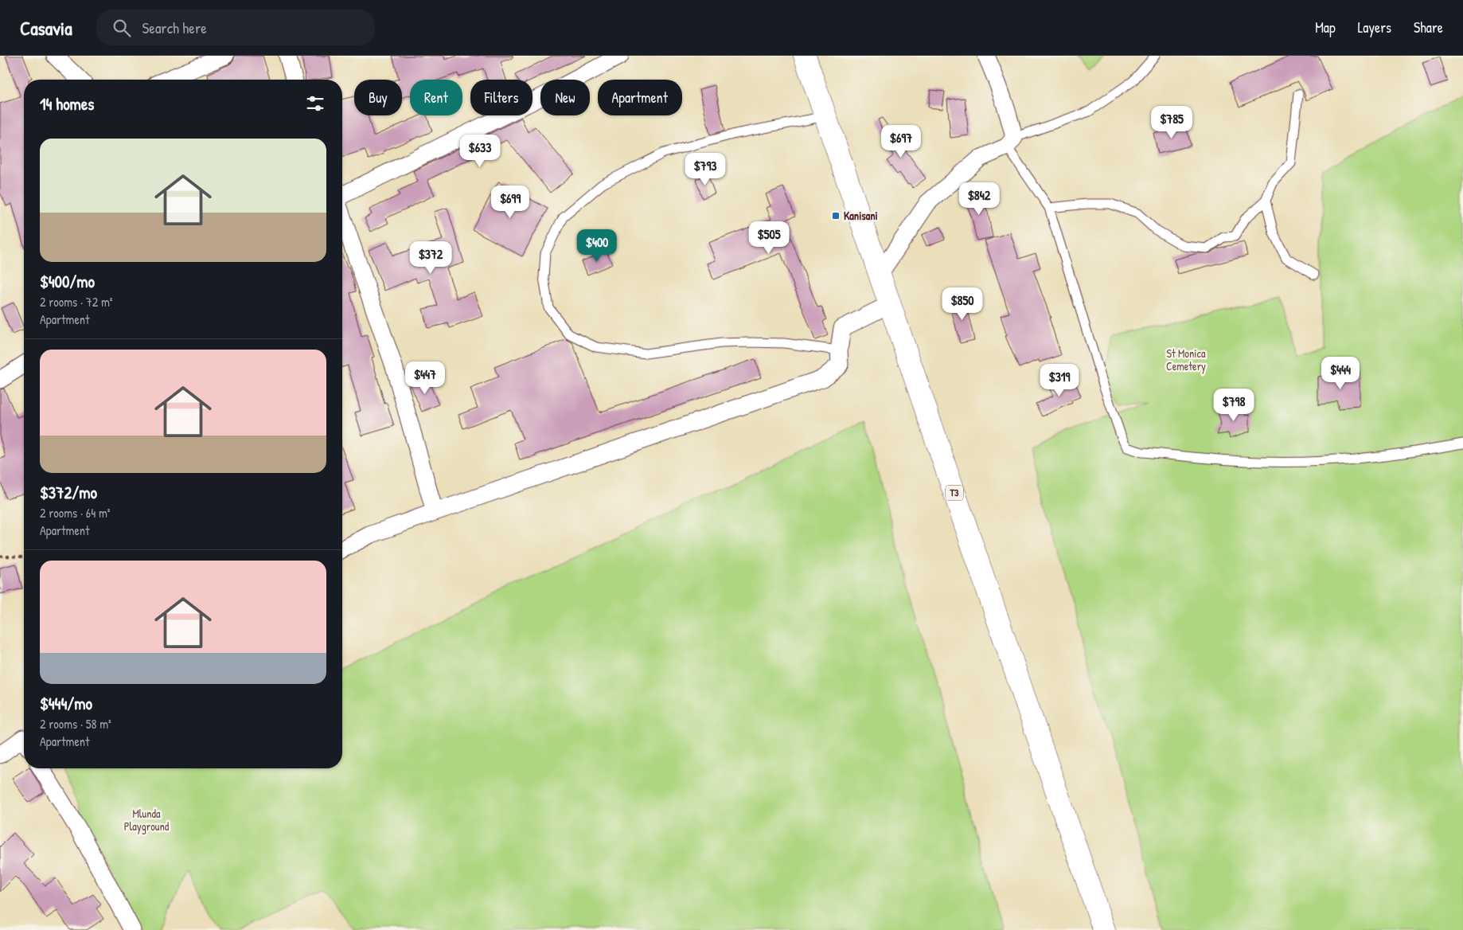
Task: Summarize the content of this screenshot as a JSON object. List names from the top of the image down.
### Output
{
  "streets": {
    "highway": ["T3"]
  },
  "parks": ["St Monica Cemetery", "Mlunda Playground"],
  "places": {
    "transit": ["Kanisani"]
  },
  "page": {
    "header": "Casavia",
    "search": "Search here",
    "nav": ["Map", "Layers", "Share"],
    "chip": [
      "Buy",
      "Rent",
      "Filters",
      "New",
      "Apartment"
    ],
    "heading": "14 homes",
    "price": [
      "$785",
      "$697",
      "$633",
      "$793",
      "$842",
      "$699",
      "$505",
      "$400",
      "$372",
      "$850",
      "$444",
      "$447",
      "$319",
      "$798"
    ],
    "list": [
      {
        "name": "$400/mo",
        "note": "2 rooms · 72 m² · Apartment"
      },
      {
        "name": "$372/mo",
        "note": "2 rooms · 64 m² · Apartment"
      },
      {
        "name": "$444/mo",
        "note": "2 rooms · 58 m² · Apartment"
      }
    ]
  }
}
